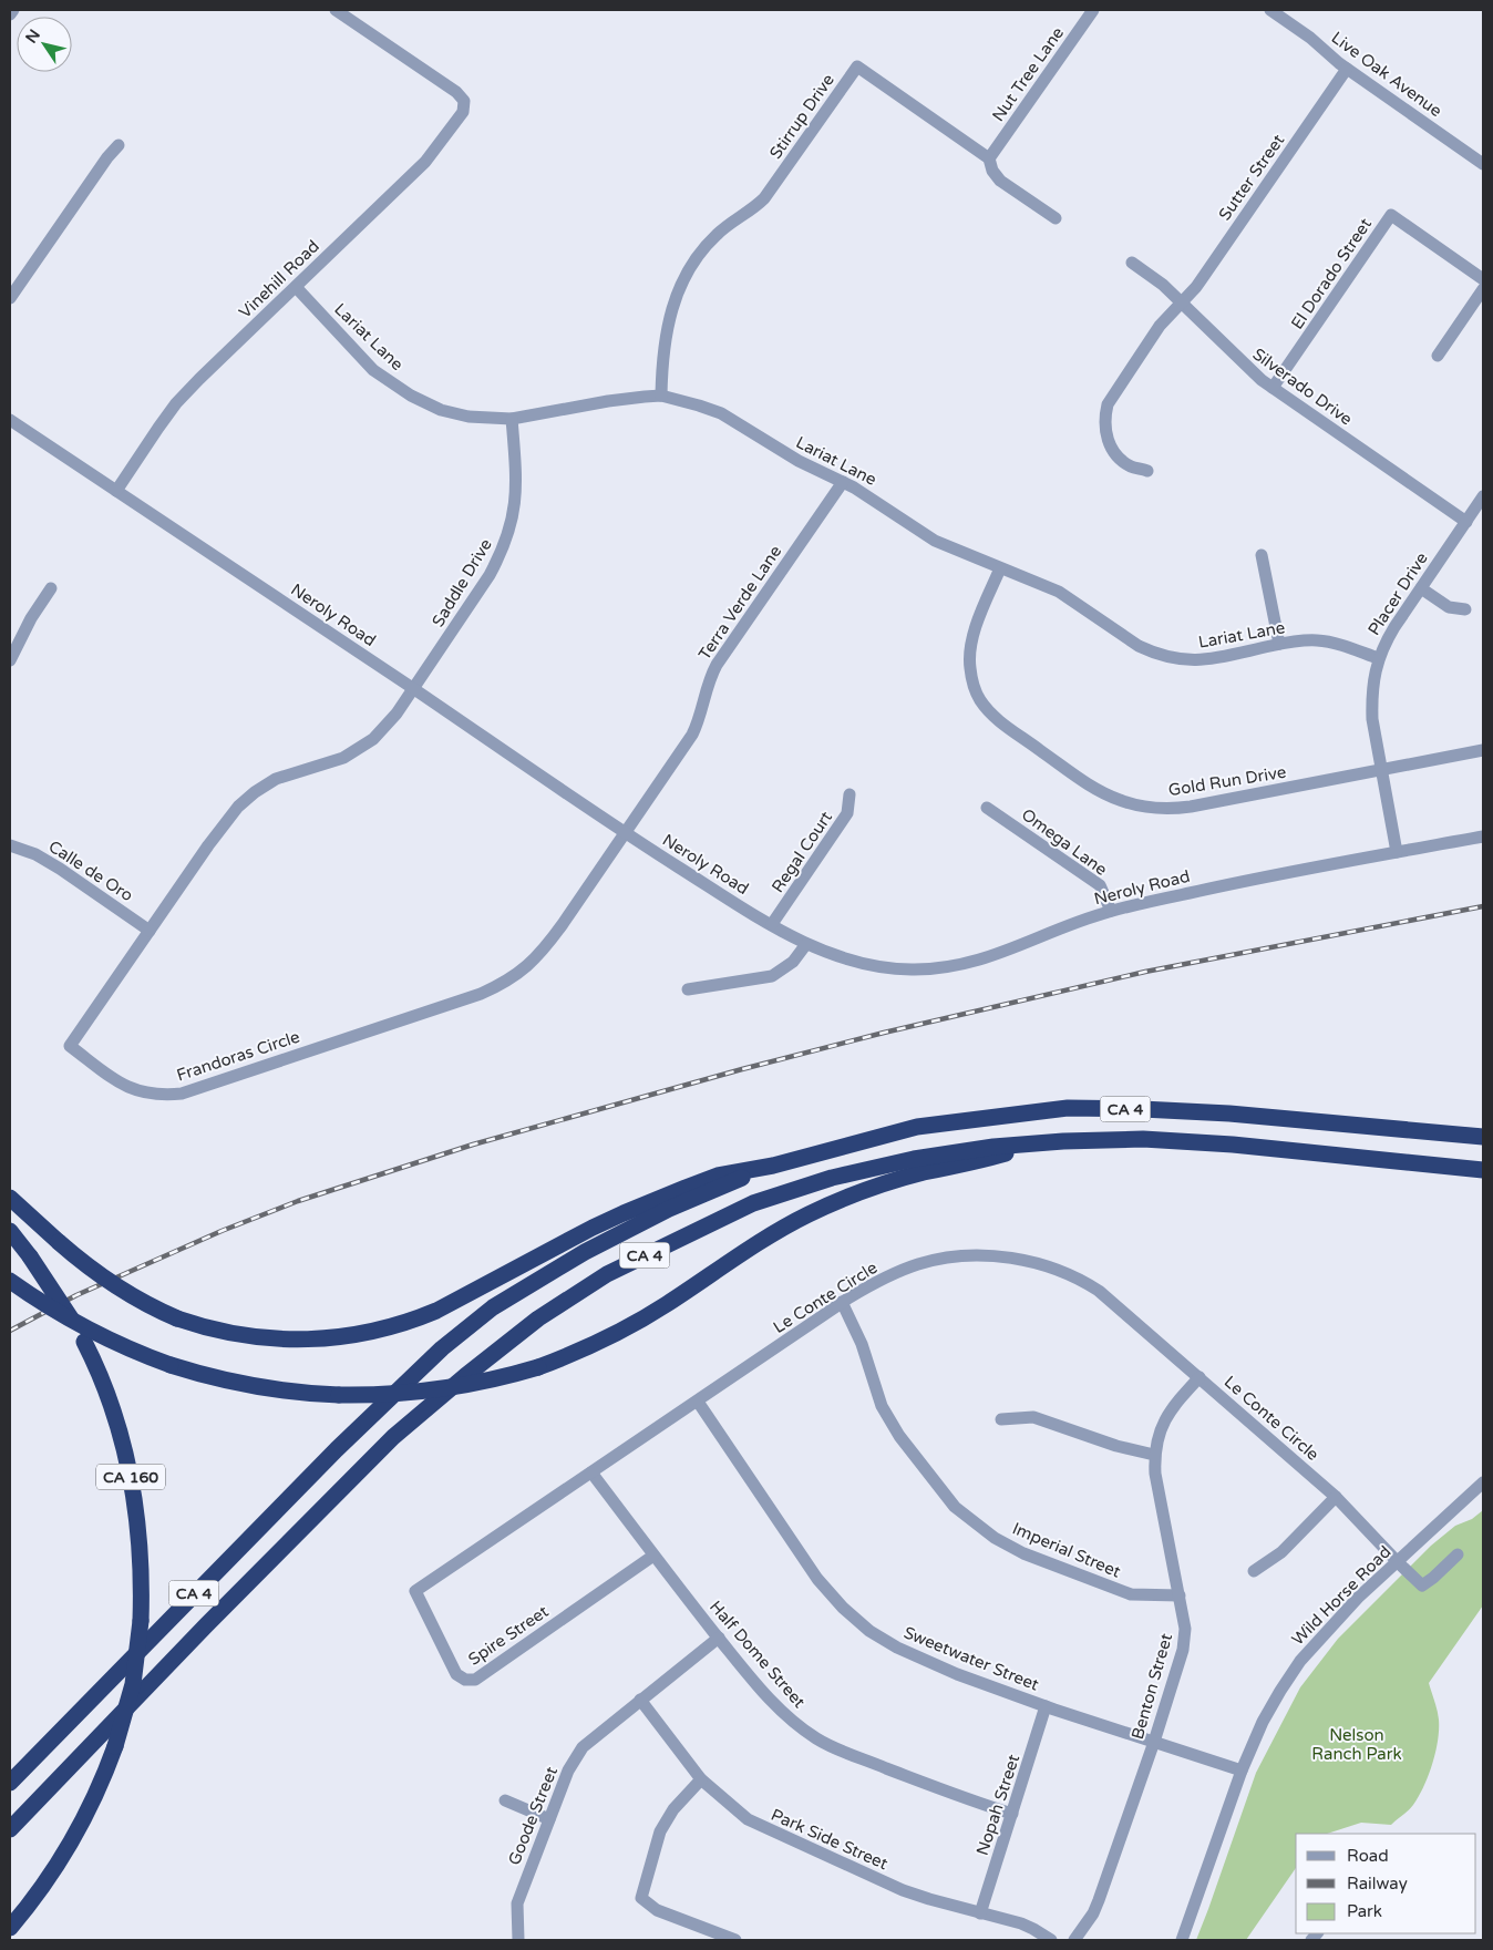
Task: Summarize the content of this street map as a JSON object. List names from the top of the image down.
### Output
{
  "streets": {
    "highway": ["CA 4", "CA 160"],
    "street": [
      "Nut Tree Lane",
      "Live Oak Avenue",
      "Stirrup Drive",
      "Sutter Street",
      "El Dorado Street",
      "Vinehill Road",
      "Lariat Lane",
      "Silverado Drive",
      "Saddle Drive",
      "Placer Drive",
      "Terra Verde Lane",
      "Neroly Road",
      "Gold Run Drive",
      "Omega Lane",
      "Regal Court",
      "Calle de Oro",
      "Frandoras Circle",
      "Le Conte Circle",
      "Imperial Street",
      "Wild Horse Road",
      "Spire Street",
      "Half Dome Street",
      "Sweetwater Street",
      "Benton Street",
      "Nopah Street",
      "Goode Street",
      "Park Side Street"
    ]
  },
  "crossings": [
    ["Nut Tree Lane", "Stirrup Drive"],
    ["Live Oak Avenue", "Sutter Street"],
    ["Stirrup Drive", "Lariat Lane"],
    ["Sutter Street", "Silverado Drive"],
    ["El Dorado Street", "Silverado Drive"],
    ["Vinehill Road", "Lariat Lane"],
    ["Vinehill Road", "Neroly Road"],
    ["Lariat Lane", "Saddle Drive"],
    ["Lariat Lane", "Placer Drive"],
    ["Lariat Lane", "Terra Verde Lane"],
    ["Lariat Lane", "Gold Run Drive"],
    ["Silverado Drive", "Placer Drive"],
    ["Saddle Drive", "Neroly Road"],
    ["Saddle Drive", "Frandoras Circle"],
    ["Placer Drive", "Neroly Road"],
    ["Placer Drive", "Gold Run Drive"],
    ["Terra Verde Lane", "Neroly Road"],
    ["Terra Verde Lane", "Frandoras Circle"],
    ["Neroly Road", "Omega Lane"],
    ["Neroly Road", "Regal Court"],
    ["Neroly Road", "Frandoras Circle"],
    ["Calle de Oro", "Frandoras Circle"],
    ["Le Conte Circle", "Imperial Street"],
    ["Le Conte Circle", "Wild Horse Road"],
    ["Le Conte Circle", "Spire Street"],
    ["Le Conte Circle", "Half Dome Street"],
    ["Le Conte Circle", "Sweetwater Street"],
    ["Le Conte Circle", "Benton Street"],
    ["Imperial Street", "Benton Street"],
    ["Wild Horse Road", "Sweetwater Street"],
    ["Spire Street", "Half Dome Street"],
    ["Half Dome Street", "Nopah Street"],
    ["Half Dome Street", "Goode Street"],
    ["Sweetwater Street", "Benton Street"],
    ["Sweetwater Street", "Nopah Street"],
    ["Nopah Street", "Park Side Street"],
    ["Goode Street", "Park Side Street"]
  ],
  "parks": ["Nelson Ranch Park"],
  "legend": ["Road", "Railway", "Park"],
  "north": "top left"
}
